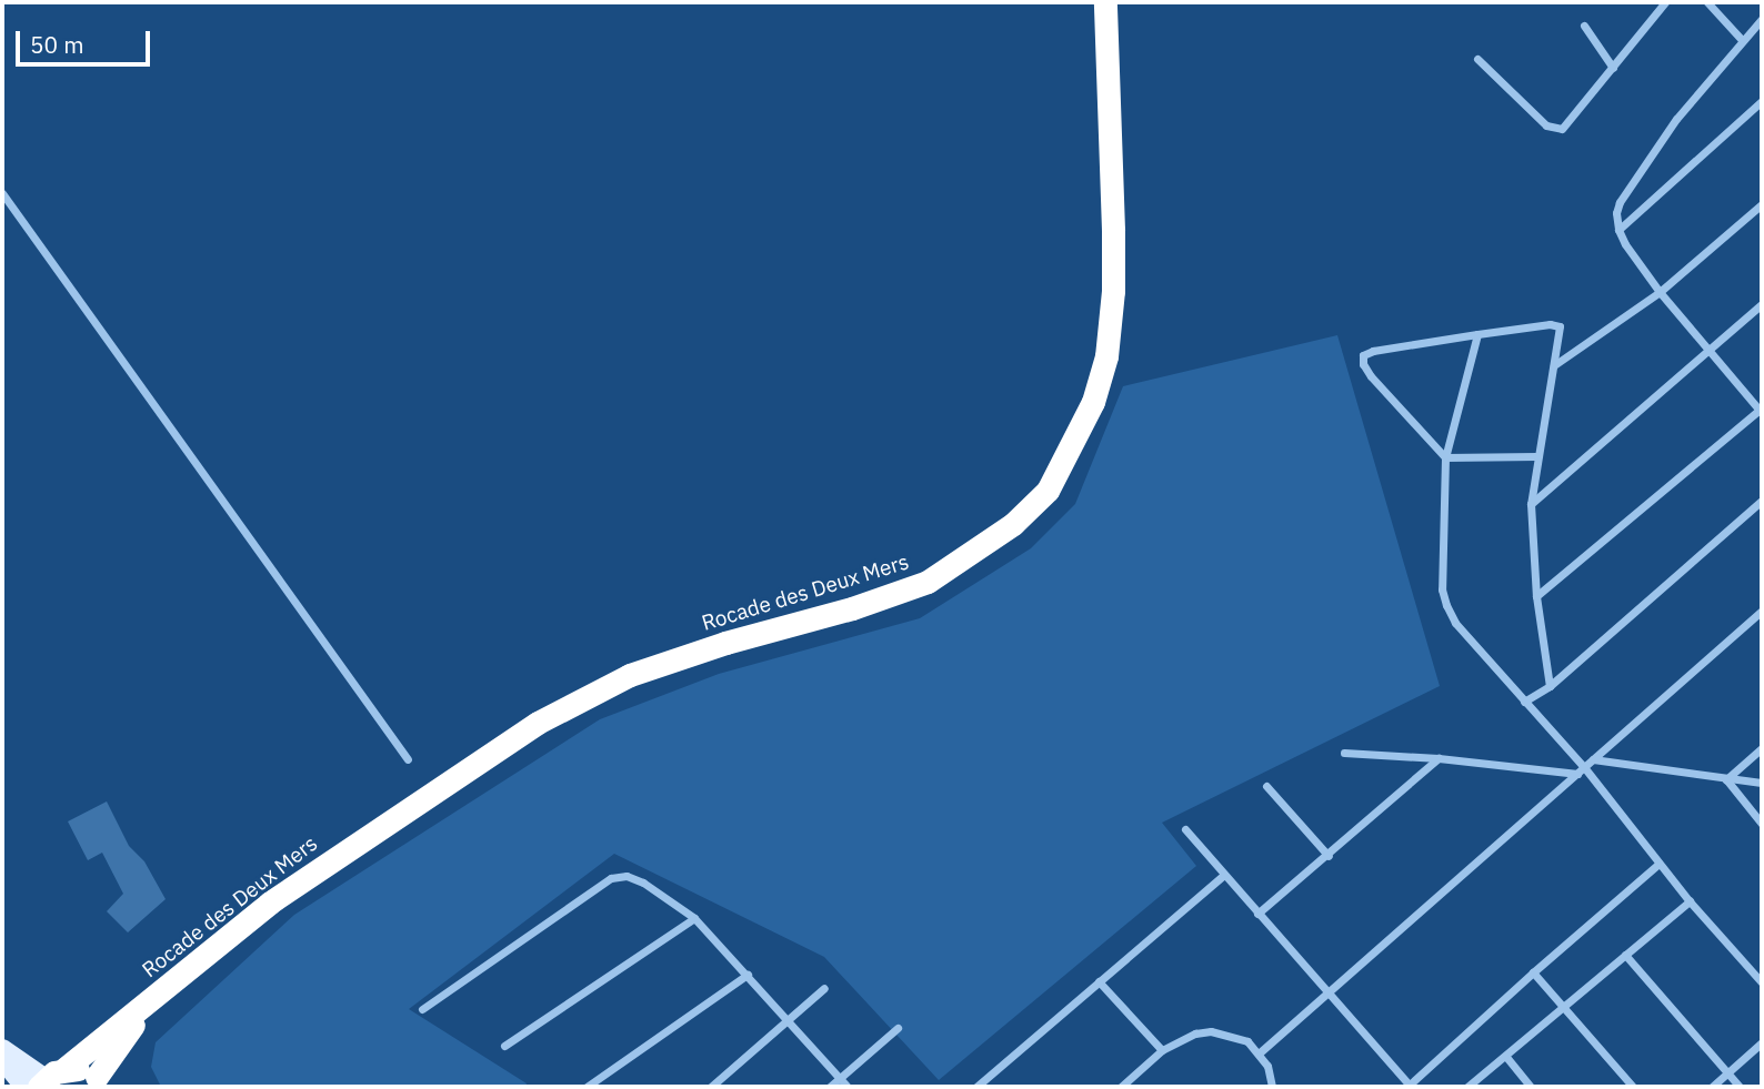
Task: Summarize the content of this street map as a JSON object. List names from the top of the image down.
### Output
{
  "streets": {
    "highway": ["Rocade des Deux Mers"]
  },
  "scale_bar": "50 m"
}
